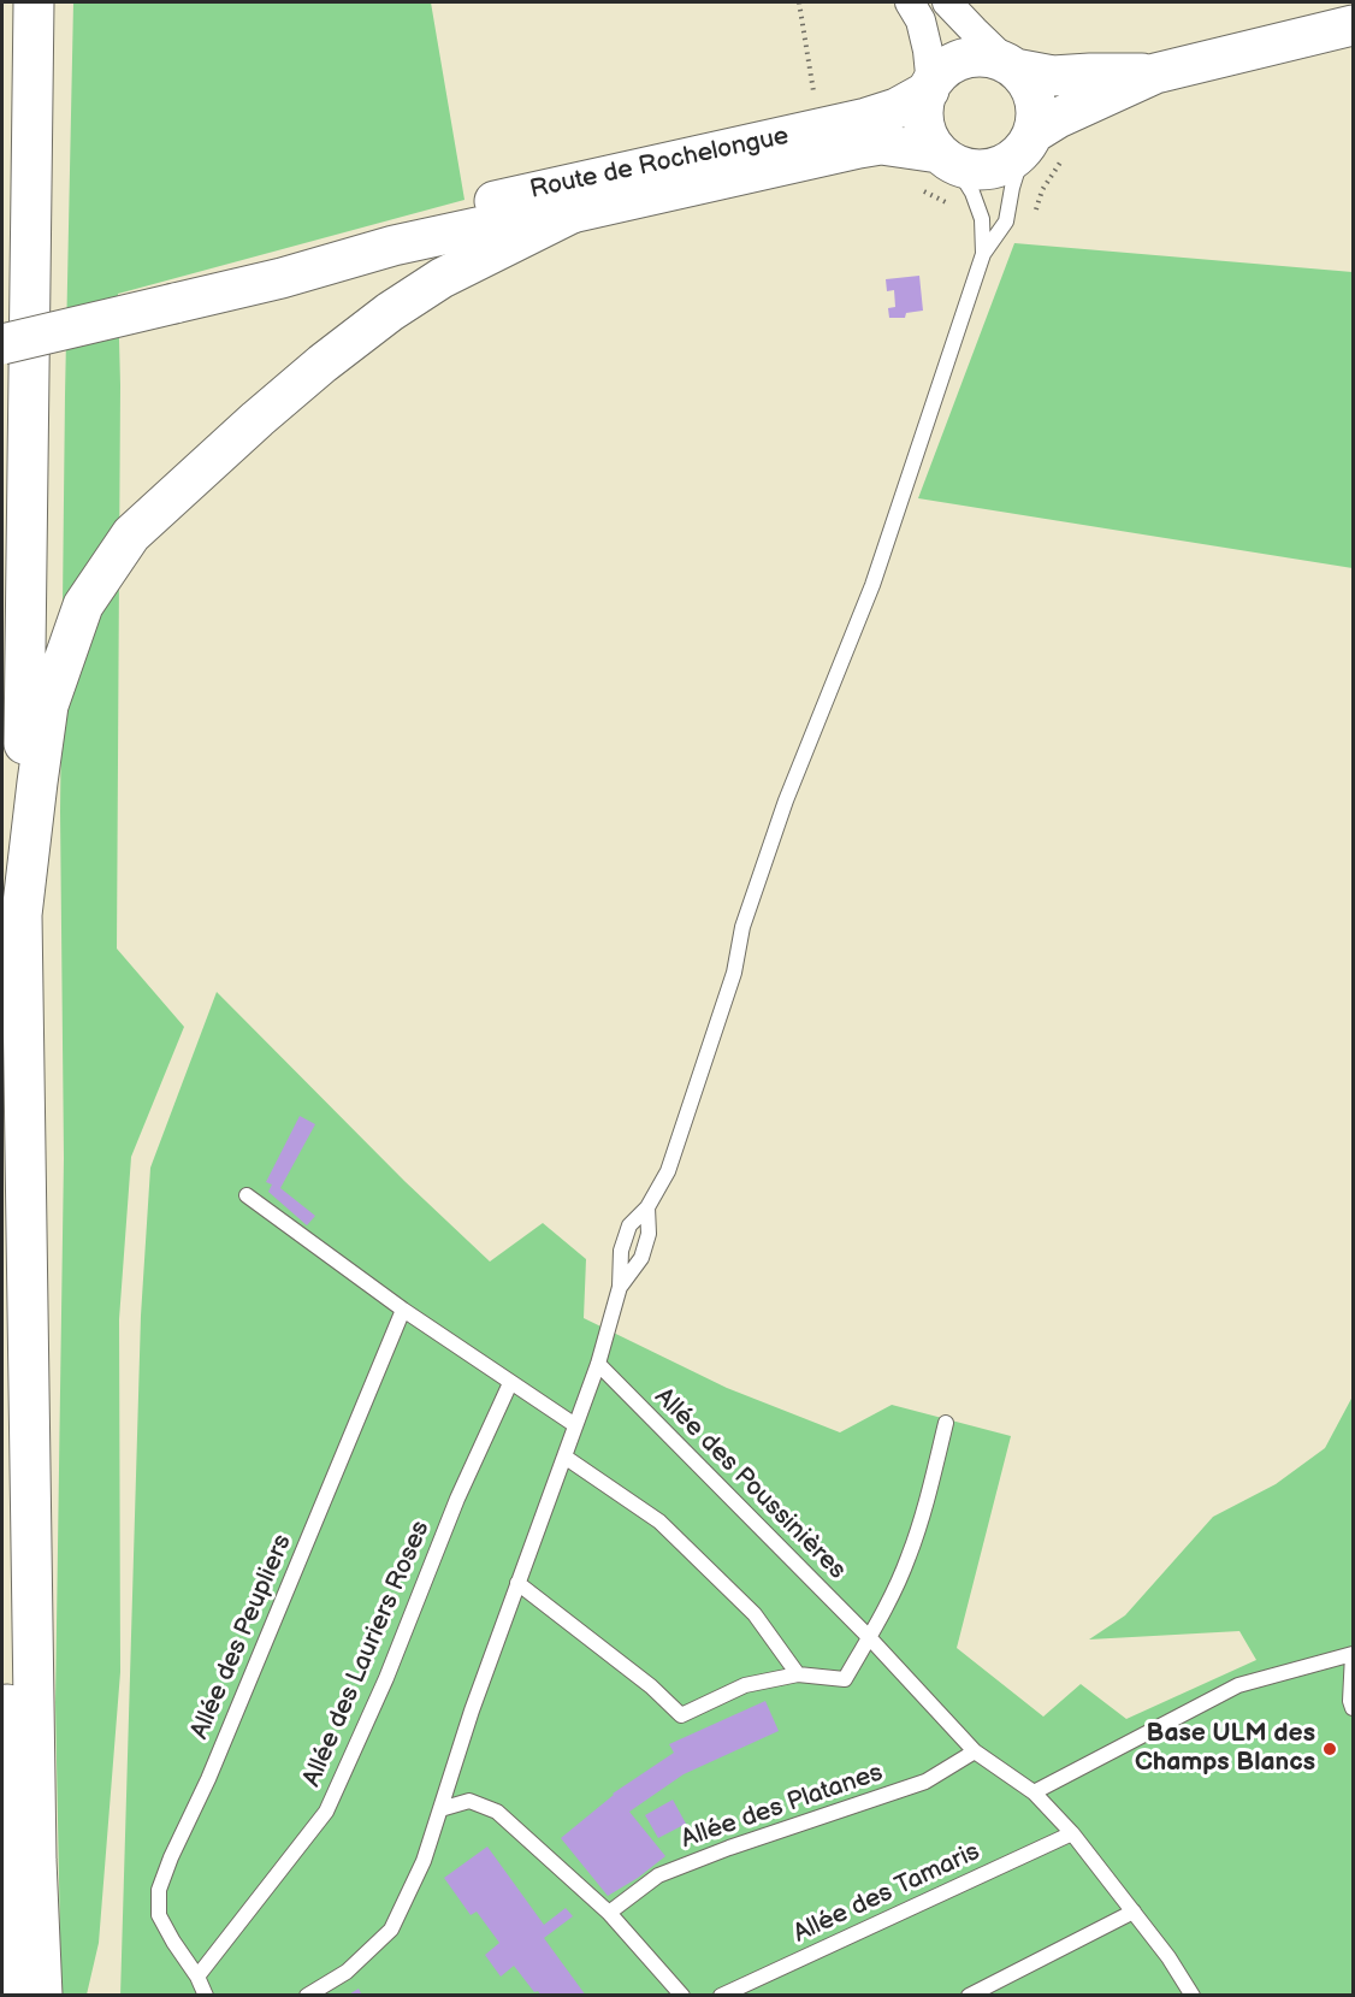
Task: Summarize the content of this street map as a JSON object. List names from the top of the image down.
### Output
{
  "streets": {
    "main road": ["Route de Rochelongue"],
    "lane": [
      "Allée des Poussinières",
      "Allée des Peupliers",
      "Allée des Lauriers Roses",
      "Allée des Platanes",
      "Allée des Tamaris"
    ]
  },
  "crossings": [
    ["Allée des Poussinières", "Allée des Platanes"],
    ["Allée des Poussinières", "Allée des Tamaris"],
    ["Allée des Peupliers", "Allée des Lauriers Roses"]
  ],
  "places": ["Base ULM des Champs Blancs"]
}
